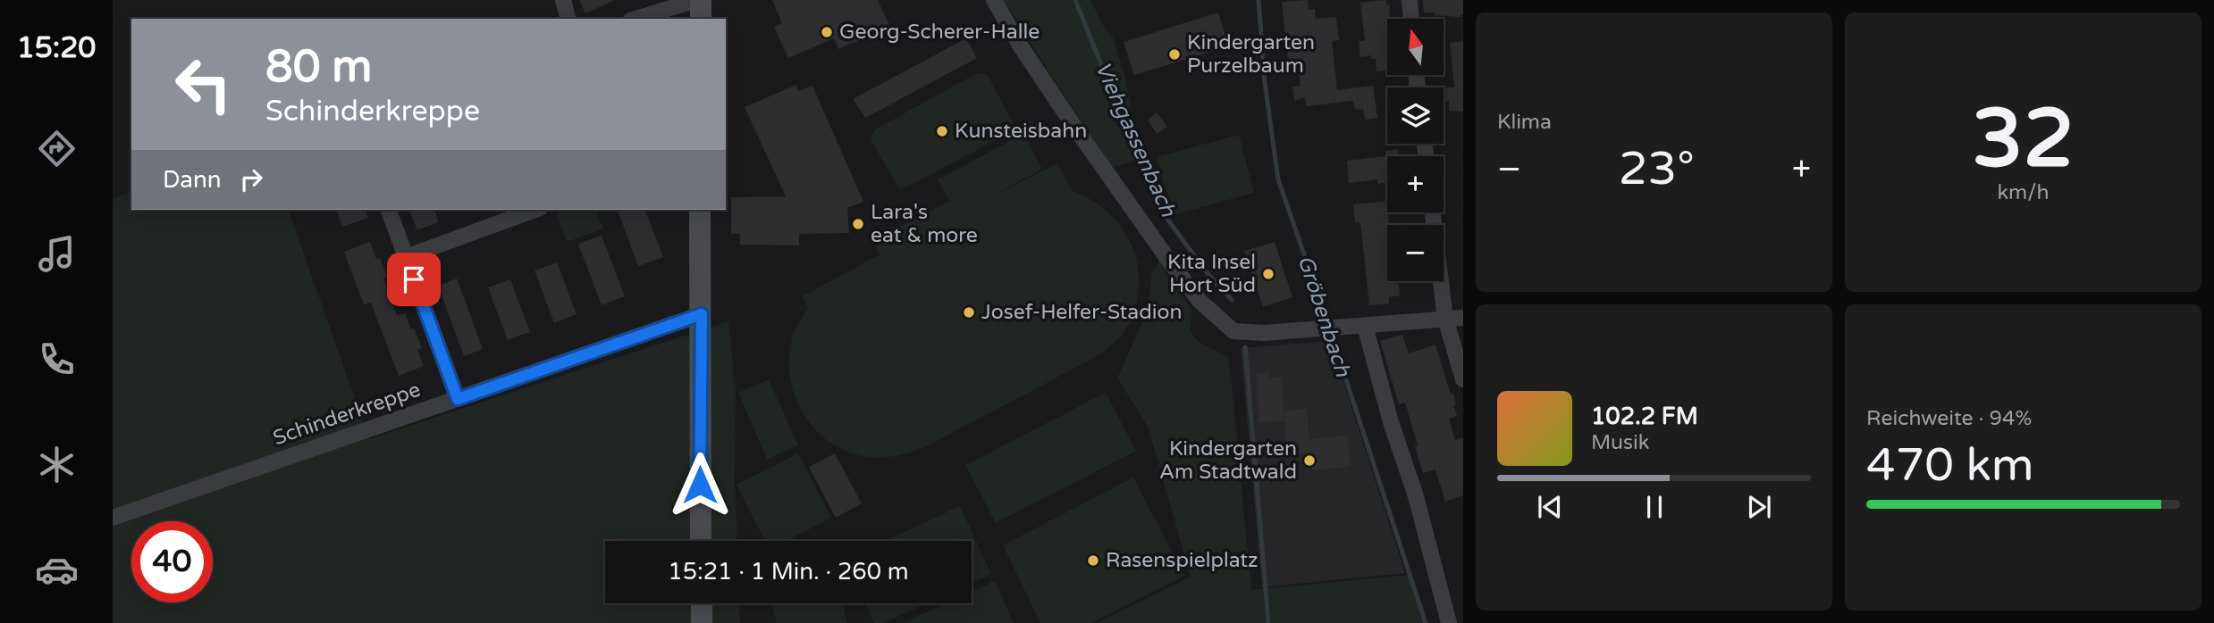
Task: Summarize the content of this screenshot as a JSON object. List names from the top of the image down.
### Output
{
  "streets": {
    "street": ["Schinderkreppe"]
  },
  "water": ["Viehgassenbach", "Gröbenbach"],
  "places": [
    "Georg-Scherer-Halle",
    "Kindergarten Purzelbaum",
    "Kunsteisbahn",
    "Lara's eat & more",
    "Kita Insel Hort Süd",
    "Josef-Helfer-Stadion",
    "Kindergarten Am Stadtwald",
    "Rasenspielplatz"
  ],
  "north": "top",
  "page": {
    "tabs": "15:20",
    "tile": [
      "Klima",
      ["32", "km/h"],
      ["Reichweite · 94%", "470 km"]
    ],
    "map_buttons": ["+", "−"],
    "turn": ["80 m", "Schinderkreppe"],
    "heat": ["−", "23°", "+"],
    "then": "Dann",
    "song": ["102.2 FM", "Musik"],
    "limit": "40",
    "trip": "15:21 · 1 Min. · 260 m"
  }
}
